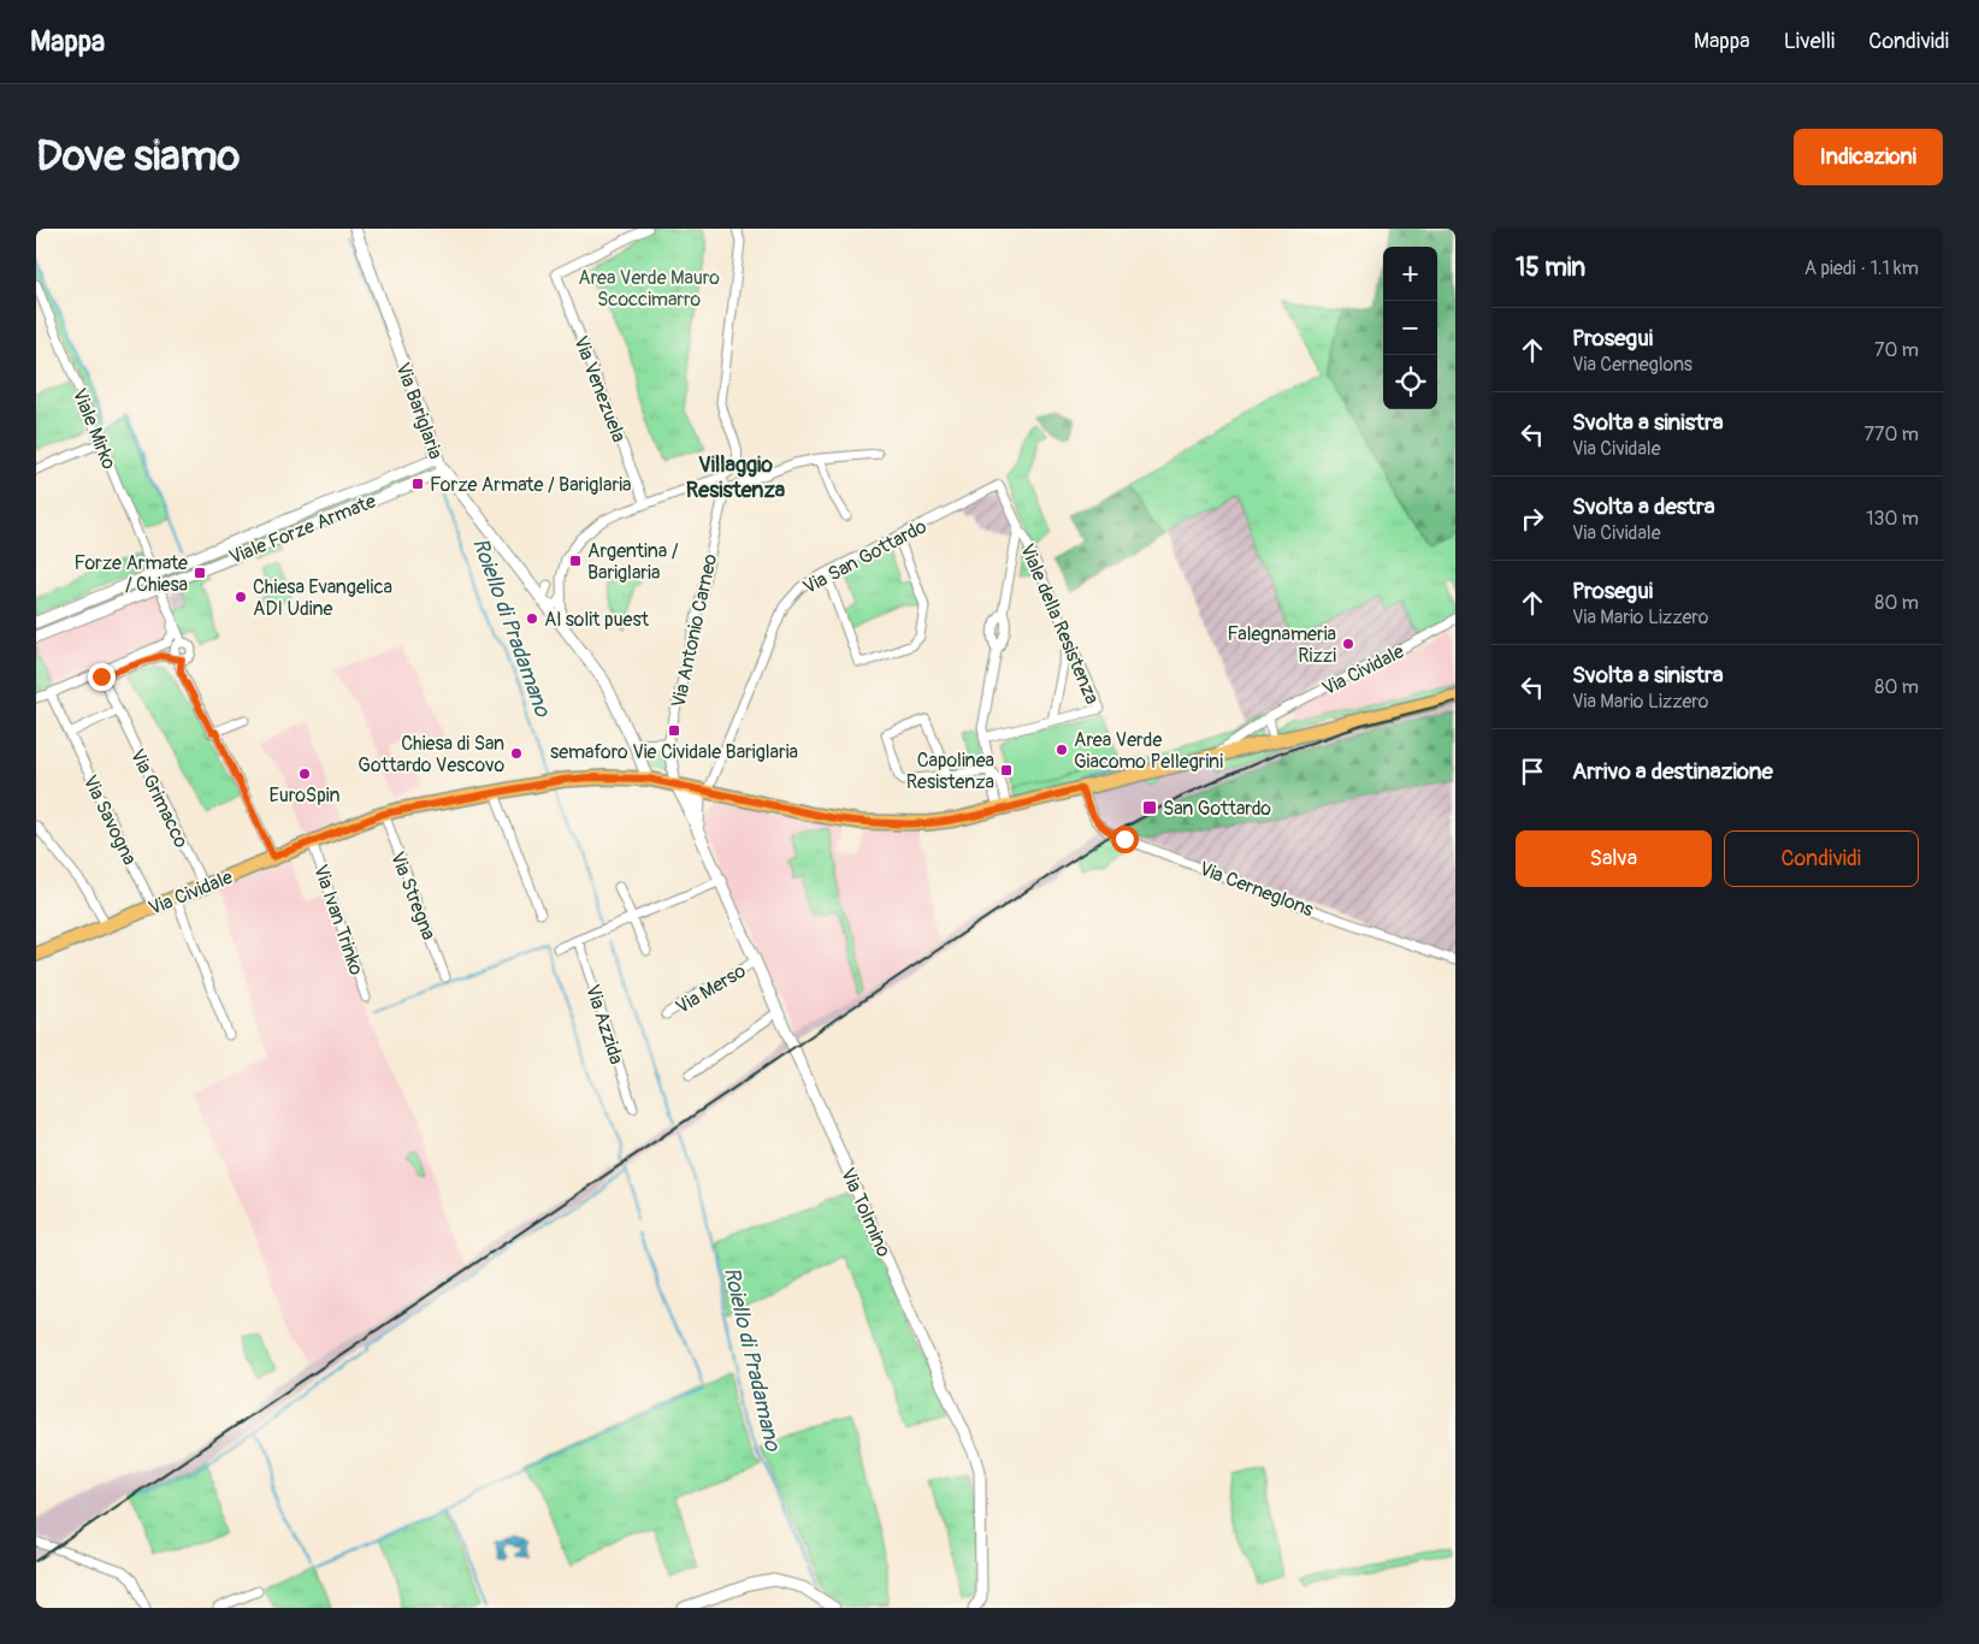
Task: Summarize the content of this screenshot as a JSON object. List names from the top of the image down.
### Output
{
  "streets": {
    "main road": ["Via Cividale"],
    "street": [
      "Via Venezuela",
      "Via Bariglaria",
      "Viale Mirko",
      "Viale Forze Armate",
      "Via San Gottardo",
      "Viale della Resistenza",
      "Via Antonio Carneo",
      "Via Grimacco",
      "Via Savogna",
      "Via Cerneglons",
      "Via Stregna",
      "Via Ivan Trinko",
      "Via Merso",
      "Via Azzida",
      "Via Tolmino"
    ]
  },
  "crossings": [
    ["Via Bariglaria", "Viale Forze Armate"],
    ["Via Bariglaria", "Via Cividale"],
    ["Viale Mirko", "Viale Forze Armate"],
    ["Via San Gottardo", "Viale della Resistenza"],
    ["Via San Gottardo", "Via Cividale"],
    ["Via San Gottardo", "Via Tolmino"],
    ["Viale della Resistenza", "Via Cividale"],
    ["Via Antonio Carneo", "Via Cividale"],
    ["Via Antonio Carneo", "Via Tolmino"],
    ["Via Cividale", "Via Grimacco"],
    ["Via Cividale", "Via Savogna"],
    ["Via Cividale", "Via Cerneglons"],
    ["Via Cividale", "Via Stregna"],
    ["Via Cividale", "Via Ivan Trinko"],
    ["Via Cividale", "Via Tolmino"],
    ["Via Merso", "Via Tolmino"]
  ],
  "districts": ["Villaggio Resistenza"],
  "water": ["Roiello di Pradamano"],
  "parks": ["Area Verde Mauro Scoccimarro"],
  "places": {
    "transit": [
      "Forze Armate / Bariglaria",
      "Argentina / Bariglaria",
      "Forze Armate / Chiesa",
      "semaforo Vie Cividale Bariglaria",
      "Capolinea Resistenza",
      "San Gottardo"
    ],
    "other": [
      "Chiesa Evangelica ADI Udine",
      "Al solit puest",
      "Falegnameria Rizzi",
      "Area Verde Giacomo Pellegrini",
      "Chiesa di San Gottardo Vescovo",
      "EuroSpin"
    ]
  },
  "page": {
    "header": "Mappa",
    "nav": ["Mappa", "Livelli", "Condividi"],
    "buttons": [
      "Indicazioni",
      ["Salva", "Condividi"]
    ],
    "title": "Dove siamo",
    "heading": ["15 min", "A piedi · 1.1 km"],
    "map_buttons": ["+", "−"],
    "list": [
      ["Prosegui", "Via Cerneglons", "70 m"],
      ["Svolta a sinistra", "Via Cividale", "770 m"],
      ["Svolta a destra", "Via Cividale", "130 m"],
      ["Prosegui", "Via Mario Lizzero", "80 m"],
      ["Svolta a sinistra", "Via Mario Lizzero", "80 m"],
      "Arrivo a destinazione"
    ]
  }
}
